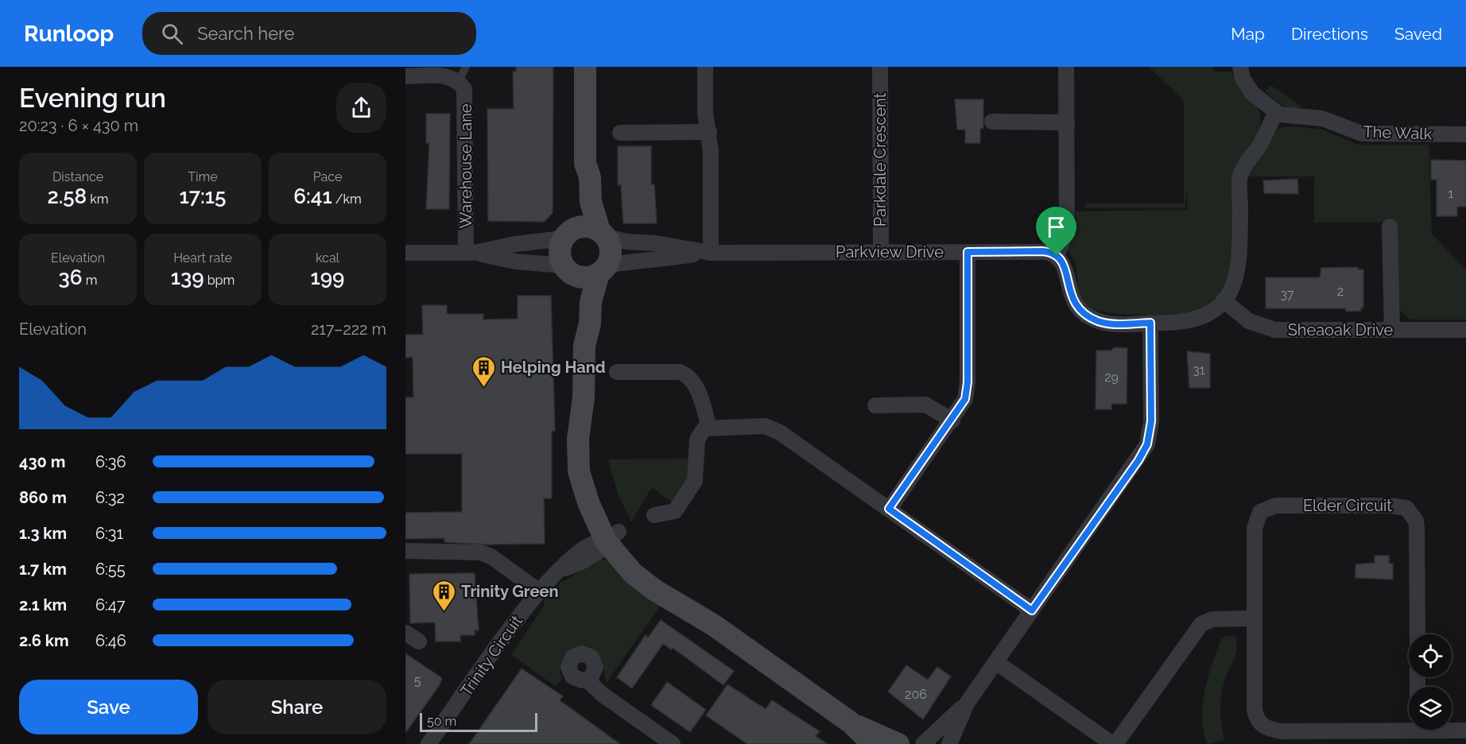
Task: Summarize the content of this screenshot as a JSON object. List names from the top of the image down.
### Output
{
  "streets": {
    "street": [
      "The Walk",
      "Parkdale Crescent",
      "Warehouse Lane",
      "Parkview Drive",
      "Sheaoak Drive",
      "Elder Circuit",
      "Trinity Circuit"
    ]
  },
  "crossings": [
    ["Parkdale Crescent", "Parkview Drive"]
  ],
  "places": {
    "building": ["Helping Hand", "Trinity Green"]
  },
  "house_numbers": [
    "1",
    "2",
    "37",
    "31",
    "29",
    "5",
    "206"
  ],
  "scale_bar": "50 m",
  "page": {
    "header": "Runloop",
    "search": "Search here",
    "nav": ["Map", "Directions", "Saved"],
    "heading": ["Evening run", "20:23 · 6 × 430 m"],
    "stats": [
      ["Distance", "2.58 km"],
      ["Time", "17:15"],
      ["Pace", "6:41 /km"],
      ["Elevation", "36 m"],
      ["Heart rate", "139 bpm"],
      ["kcal", "199"]
    ],
    "chart": ["Elevation", "217–222 m"],
    "list": [
      {
        "name": "430 m",
        "note": "6:36"
      },
      {
        "name": "860 m",
        "note": "6:32"
      },
      {
        "name": "1.3 km",
        "note": "6:31"
      },
      {
        "name": "1.7 km",
        "note": "6:55"
      },
      {
        "name": "2.1 km",
        "note": "6:47"
      },
      {
        "name": "2.6 km",
        "note": "6:46"
      }
    ],
    "buttons": ["Save", "Share"],
    "scale": "50 m"
  }
}
